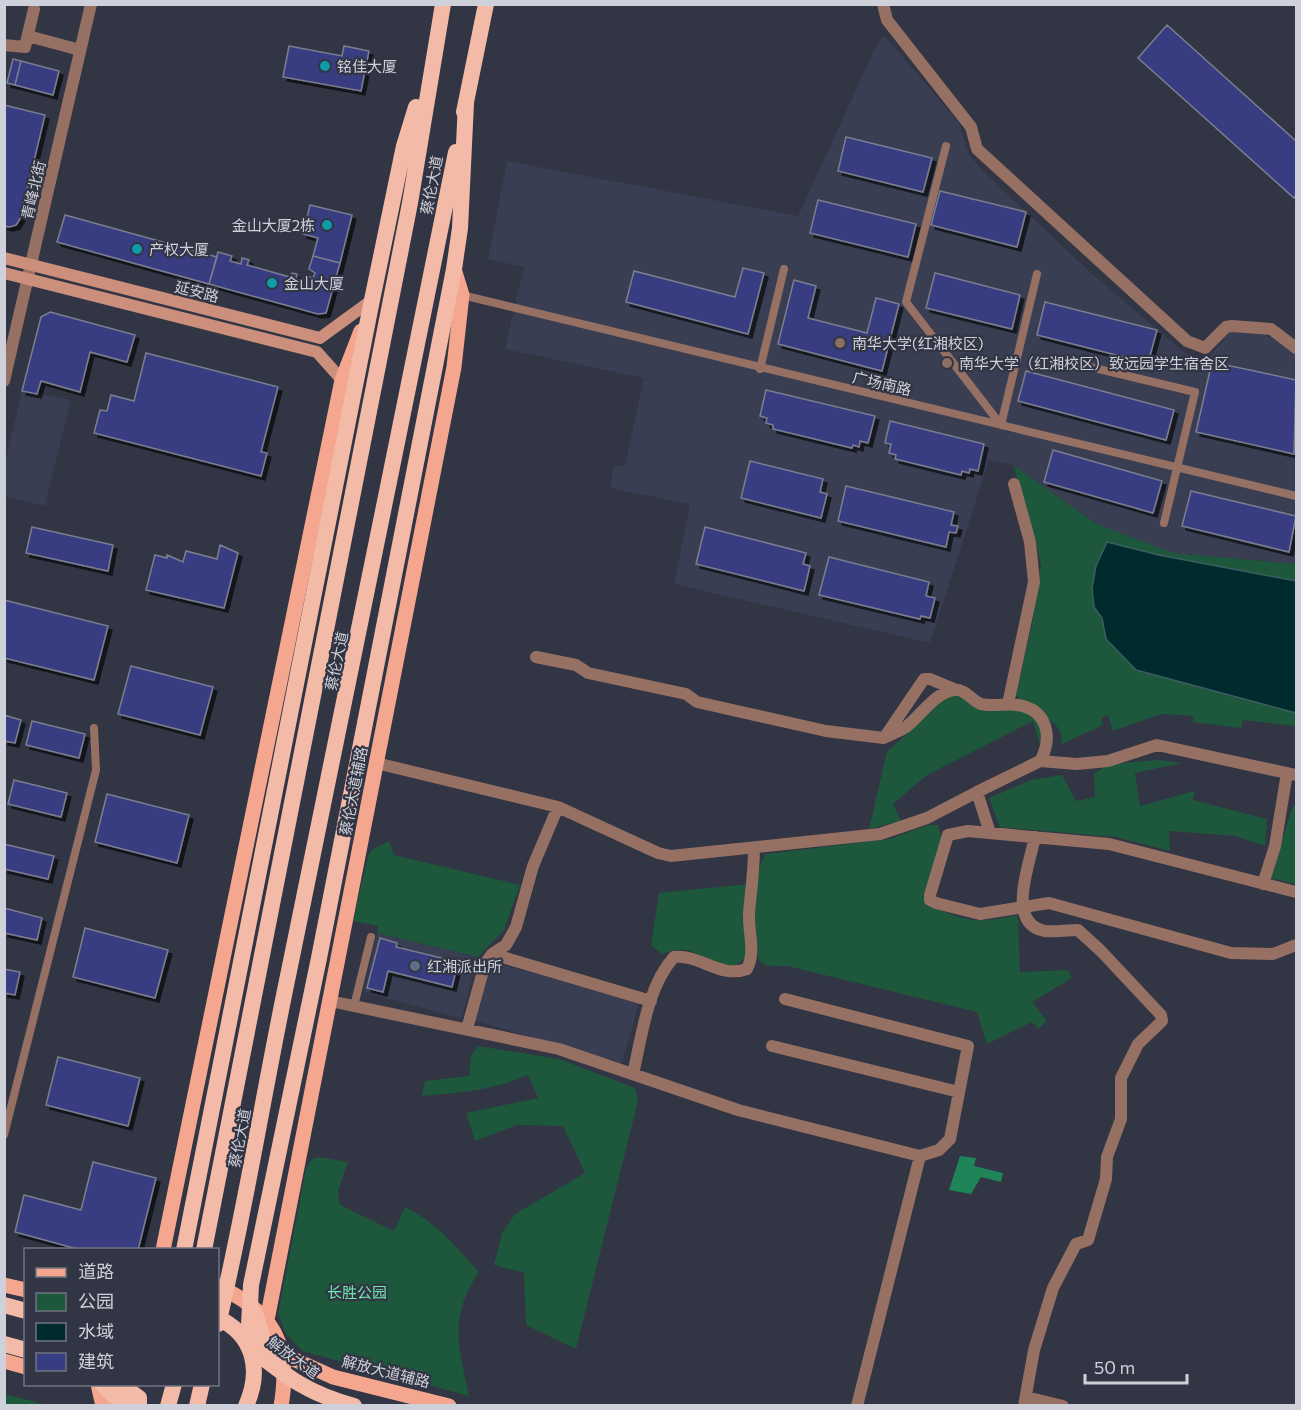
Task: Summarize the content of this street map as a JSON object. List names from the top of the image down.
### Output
{
  "streets": {
    "highway": ["蔡伦大道", "解放大道"],
    "main road": ["延安路", "蔡伦大道辅路", "解放大道辅路"],
    "street": ["青峰北街"],
    "lane": ["广场南路"]
  },
  "crossings": [
    ["青峰北街", "延安路"],
    ["广场南路", "蔡伦大道辅路"]
  ],
  "parks": ["长胜公园"],
  "places": [
    "铭佳大厦",
    "金山大厦2栋",
    "产权大厦",
    "金山大厦",
    "南华大学(红湘校区)",
    "南华大学（红湘校区）致远园学生宿舍区",
    "红湘派出所"
  ],
  "legend": [
    "道路",
    "公园",
    "水域",
    "建筑"
  ],
  "scale_bar": "50 m"
}
